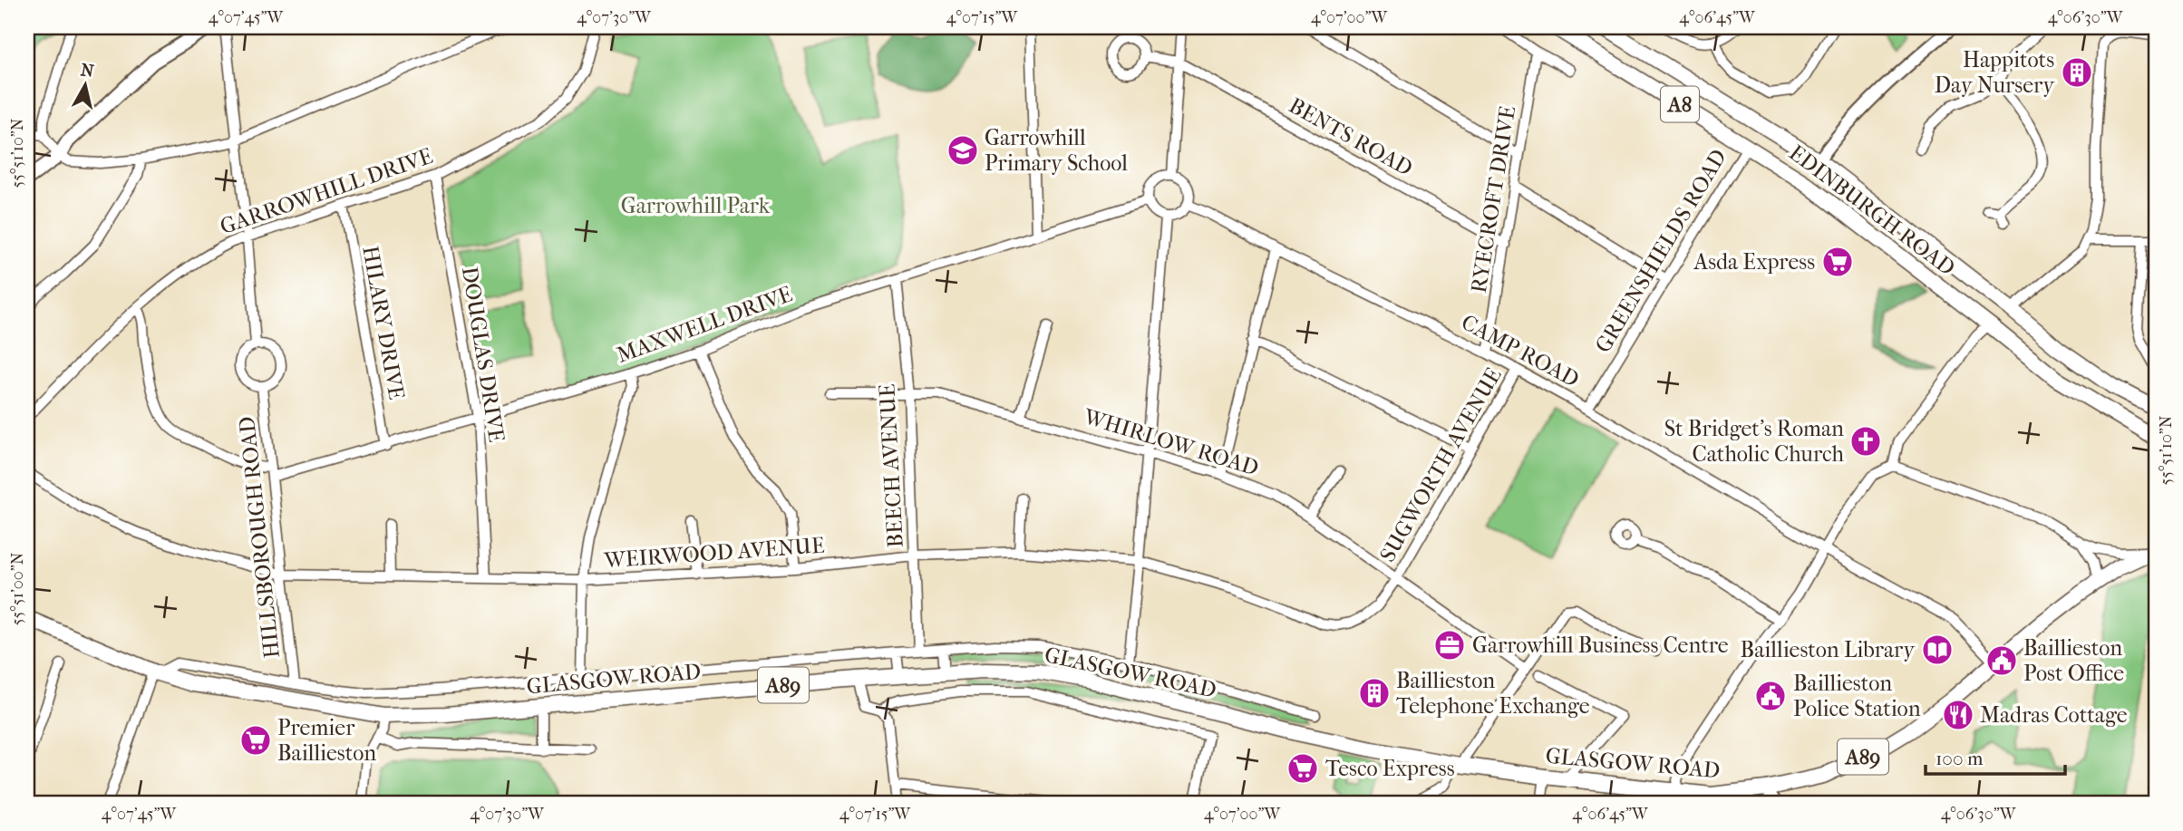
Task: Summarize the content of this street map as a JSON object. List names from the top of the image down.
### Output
{
  "streets": {
    "main road": [
      "A8",
      "EDINBURGH ROAD",
      "GLASGOW ROAD",
      "A89"
    ],
    "street": [
      "BENTS ROAD",
      "GARROWHILL DRIVE",
      "RYECROFT DRIVE",
      "GREENSHIELDS ROAD",
      "HILARY DRIVE",
      "MAXWELL DRIVE",
      "CAMP ROAD",
      "DOUGLAS DRIVE",
      "WHIRLOW ROAD",
      "SUGWORTH AVENUE",
      "BEECH AVENUE",
      "HILLSBOROUGH ROAD",
      "WEIRWOOD AVENUE"
    ]
  },
  "crossings": [
    ["BENTS ROAD", "RYECROFT DRIVE"],
    ["GARROWHILL DRIVE", "HILARY DRIVE"],
    ["GARROWHILL DRIVE", "DOUGLAS DRIVE"],
    ["RYECROFT DRIVE", "CAMP ROAD"],
    ["EDINBURGH ROAD", "GREENSHIELDS ROAD"],
    ["GREENSHIELDS ROAD", "CAMP ROAD"],
    ["HILARY DRIVE", "MAXWELL DRIVE"],
    ["MAXWELL DRIVE", "CAMP ROAD"],
    ["MAXWELL DRIVE", "DOUGLAS DRIVE"],
    ["MAXWELL DRIVE", "BEECH AVENUE"],
    ["MAXWELL DRIVE", "HILLSBOROUGH ROAD"],
    ["CAMP ROAD", "SUGWORTH AVENUE"],
    ["CAMP ROAD", "GLASGOW ROAD"],
    ["DOUGLAS DRIVE", "WEIRWOOD AVENUE"],
    ["WHIRLOW ROAD", "SUGWORTH AVENUE"],
    ["WHIRLOW ROAD", "BEECH AVENUE"],
    ["WHIRLOW ROAD", "WEIRWOOD AVENUE"],
    ["SUGWORTH AVENUE", "WEIRWOOD AVENUE"],
    ["BEECH AVENUE", "WEIRWOOD AVENUE"],
    ["BEECH AVENUE", "GLASGOW ROAD"],
    ["HILLSBOROUGH ROAD", "WEIRWOOD AVENUE"],
    ["HILLSBOROUGH ROAD", "GLASGOW ROAD"],
    ["GLASGOW ROAD", "A89"]
  ],
  "parks": ["Garrowhill Park"],
  "places": {
    "building": ["Happitots Day Nursery", "Baillieston Telephone Exchange"],
    "school or university": ["Garrowhill Primary School"],
    "supermarket": ["Asda Express", "Premier Baillieston", "Tesco Express"],
    "church": ["St Bridget's Roman Catholic Church"],
    "office": ["Garrowhill Business Centre"],
    "library": ["Baillieston Library"],
    "public building": ["Baillieston Post Office", "Baillieston Police Station"],
    "restaurant": ["Madras Cottage"]
  },
  "scale_bar": "100 m",
  "north": "top",
  "coordinates": [
    "4°07'45\"W",
    "4°07'30\"W",
    "4°07'15\"W",
    "4°07'00\"W",
    "4°06'45\"W",
    "4°06'30\"W",
    "55°51'10\"N",
    "55°51'00\"N"
  ]
}
